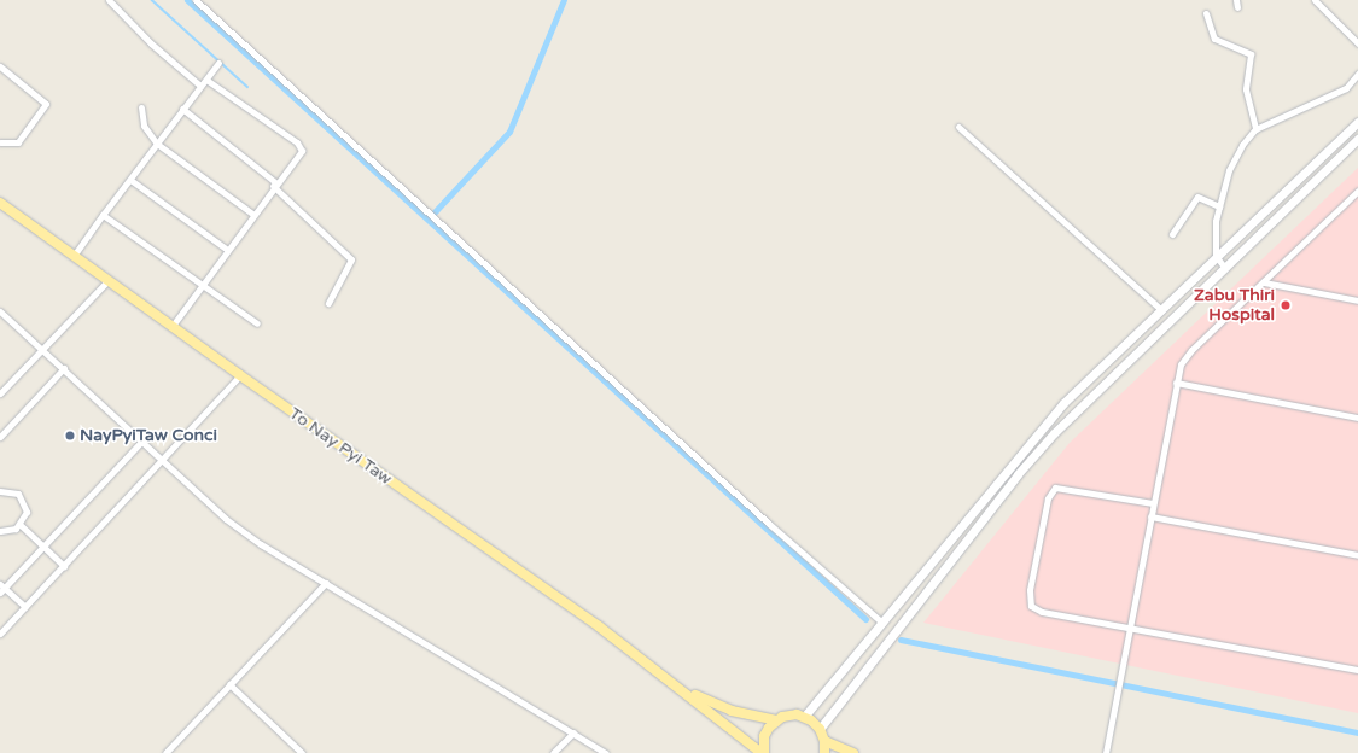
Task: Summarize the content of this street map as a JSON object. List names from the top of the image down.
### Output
{
  "streets": {
    "main road": ["To Nay Pyi Taw"]
  },
  "places": ["Zabu Thiri Hospital", "NayPyiTaw Conci"]
}
